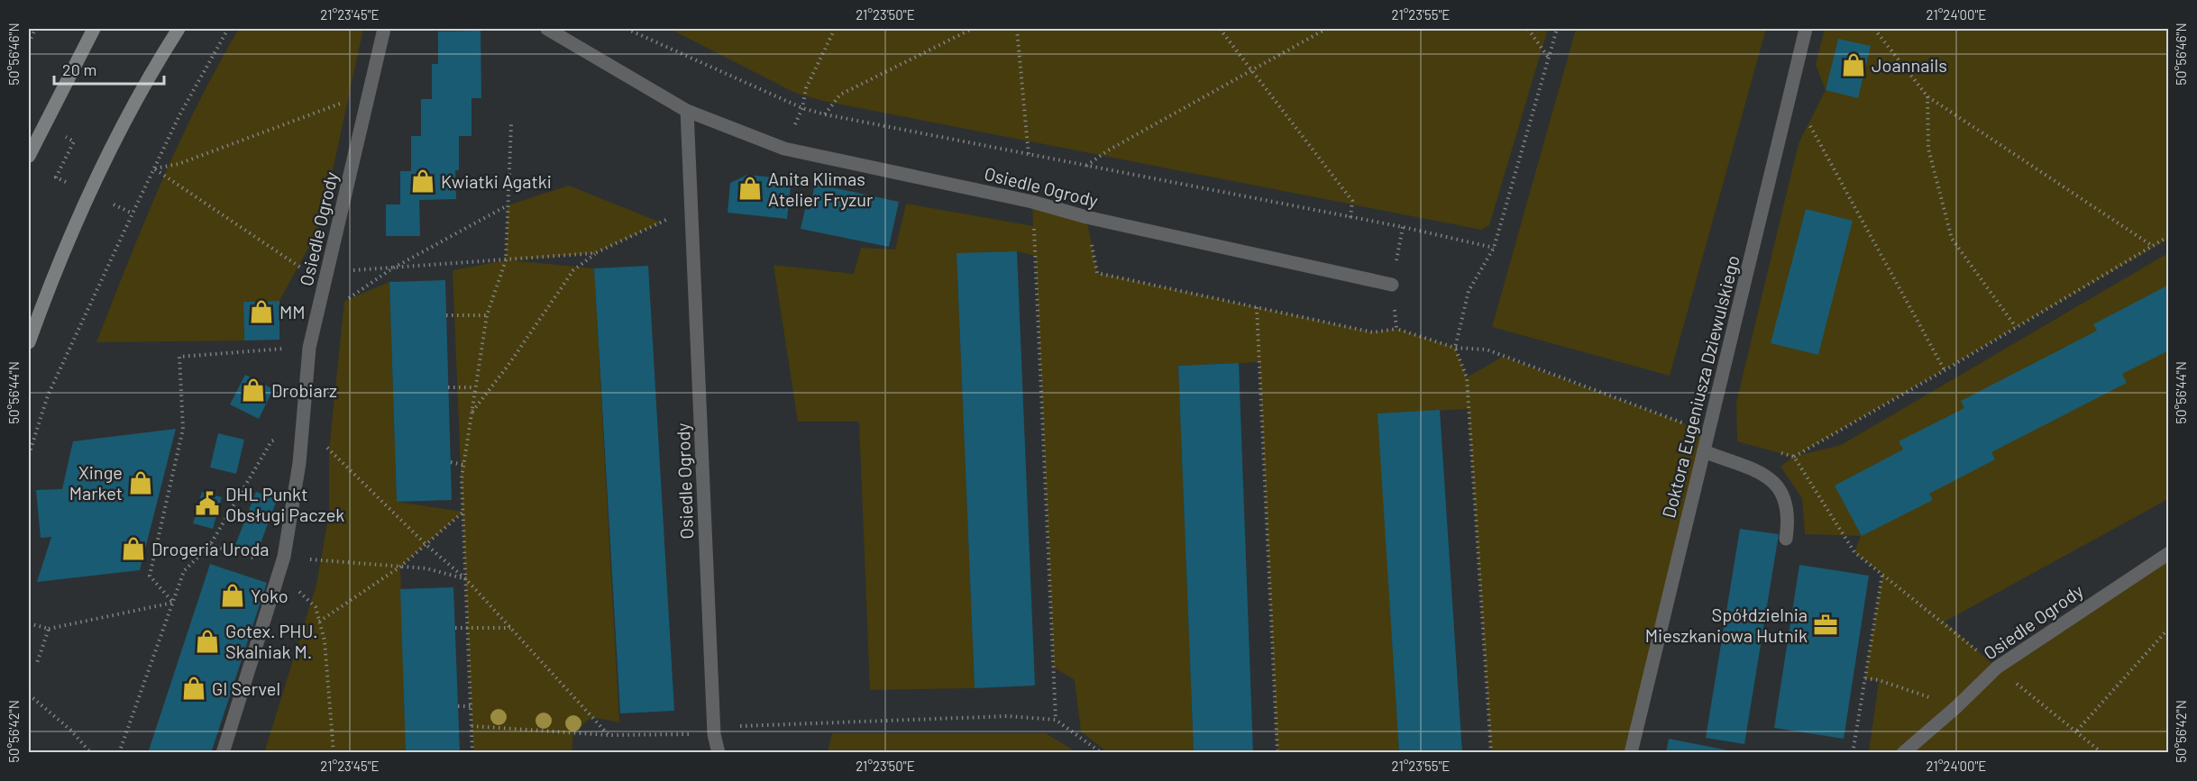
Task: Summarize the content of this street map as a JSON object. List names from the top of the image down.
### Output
{
  "streets": {
    "street": ["Osiedle Ogrody", "Doktora Eugeniusza Dziewulskiego"]
  },
  "places": {
    "shop": [
      "Joannails",
      "Kwiatki Agatki",
      "Anita Klimas Atelier Fryzur",
      "MM",
      "Drobiarz",
      "Xinge Market",
      "Drogeria Uroda",
      "Yoko",
      "Gotex. PHU. Skalniak M.",
      "GI Servel"
    ],
    "public building": ["DHL Punkt Obsługi Paczek"],
    "office": ["Spółdzielnia Mieszkaniowa Hutnik"]
  },
  "scale_bar": "20 m",
  "coordinates": [
    "21°23'45\"E",
    "21°23'50\"E",
    "21°23'55\"E",
    "21°24'00\"E",
    "50°56'46\"N",
    "50°56'44\"N",
    "50°56'42\"N"
  ]
}
